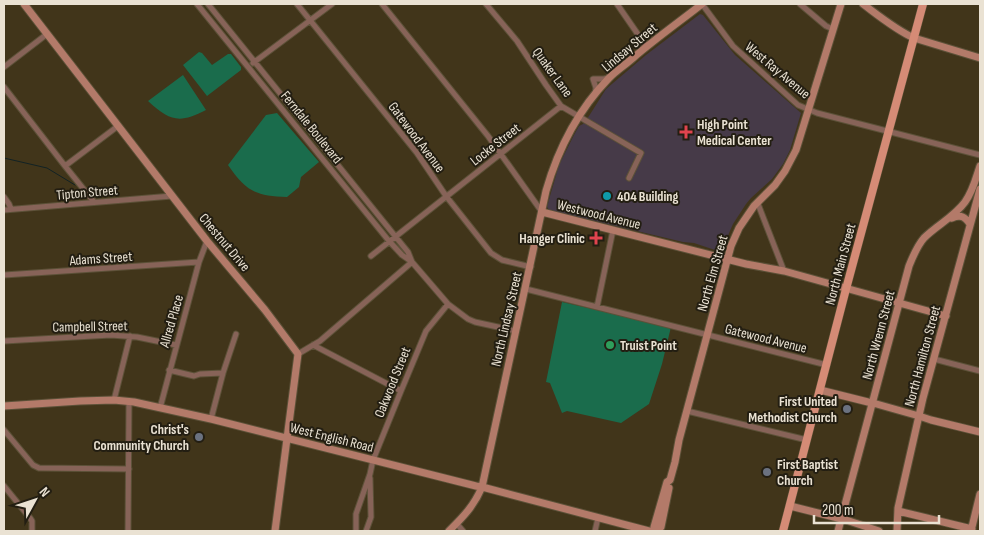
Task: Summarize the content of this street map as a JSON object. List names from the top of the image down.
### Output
{
  "streets": {
    "main road": ["North Main Street"],
    "street": [
      "Lindsay Street",
      "West Ray Avenue",
      "Quaker Lane",
      "Ferndale Boulevard",
      "Gatewood Avenue",
      "Locke Street",
      "Tipton Street",
      "Westwood Avenue",
      "Chestnut Drive",
      "Adams Street",
      "North Elm Street",
      "North Lindsay Street",
      "Allred Place",
      "Campbell Street",
      "North Wrenn Street",
      "North Hamilton Street",
      "Oakwood Street",
      "West English Road"
    ]
  },
  "crossings": [
    ["Lindsay Street", "West Ray Avenue"],
    ["Lindsay Street", "Quaker Lane"],
    ["Lindsay Street", "North Lindsay Street"],
    ["West Ray Avenue", "North Main Street"],
    ["West Ray Avenue", "North Elm Street"],
    ["Quaker Lane", "Locke Street"],
    ["Quaker Lane", "North Lindsay Street"],
    ["Ferndale Boulevard", "Locke Street"],
    ["Ferndale Boulevard", "North Lindsay Street"],
    ["Ferndale Boulevard", "Oakwood Street"],
    ["Gatewood Avenue", "Locke Street"],
    ["Gatewood Avenue", "North Main Street"],
    ["Gatewood Avenue", "North Elm Street"],
    ["Gatewood Avenue", "North Lindsay Street"],
    ["Locke Street", "Westwood Avenue"],
    ["Tipton Street", "Chestnut Drive"],
    ["Westwood Avenue", "North Main Street"],
    ["Westwood Avenue", "North Elm Street"],
    ["Westwood Avenue", "North Lindsay Street"],
    ["Westwood Avenue", "North Wrenn Street"],
    ["Westwood Avenue", "North Hamilton Street"],
    ["Chestnut Drive", "Allred Place"],
    ["Adams Street", "Allred Place"],
    ["North Lindsay Street", "West English Road"],
    ["Allred Place", "Campbell Street"],
    ["Allred Place", "West English Road"],
    ["Oakwood Street", "West English Road"]
  ],
  "places": {
    "health": ["High Point Medical Center", "Hanger Clinic"],
    "other": [
      "404 Building",
      "Truist Point",
      "First United Methodist Church",
      "Christ's Community Church",
      "First Baptist Church"
    ]
  },
  "scale_bar": "200 m",
  "north": "top right"
}
